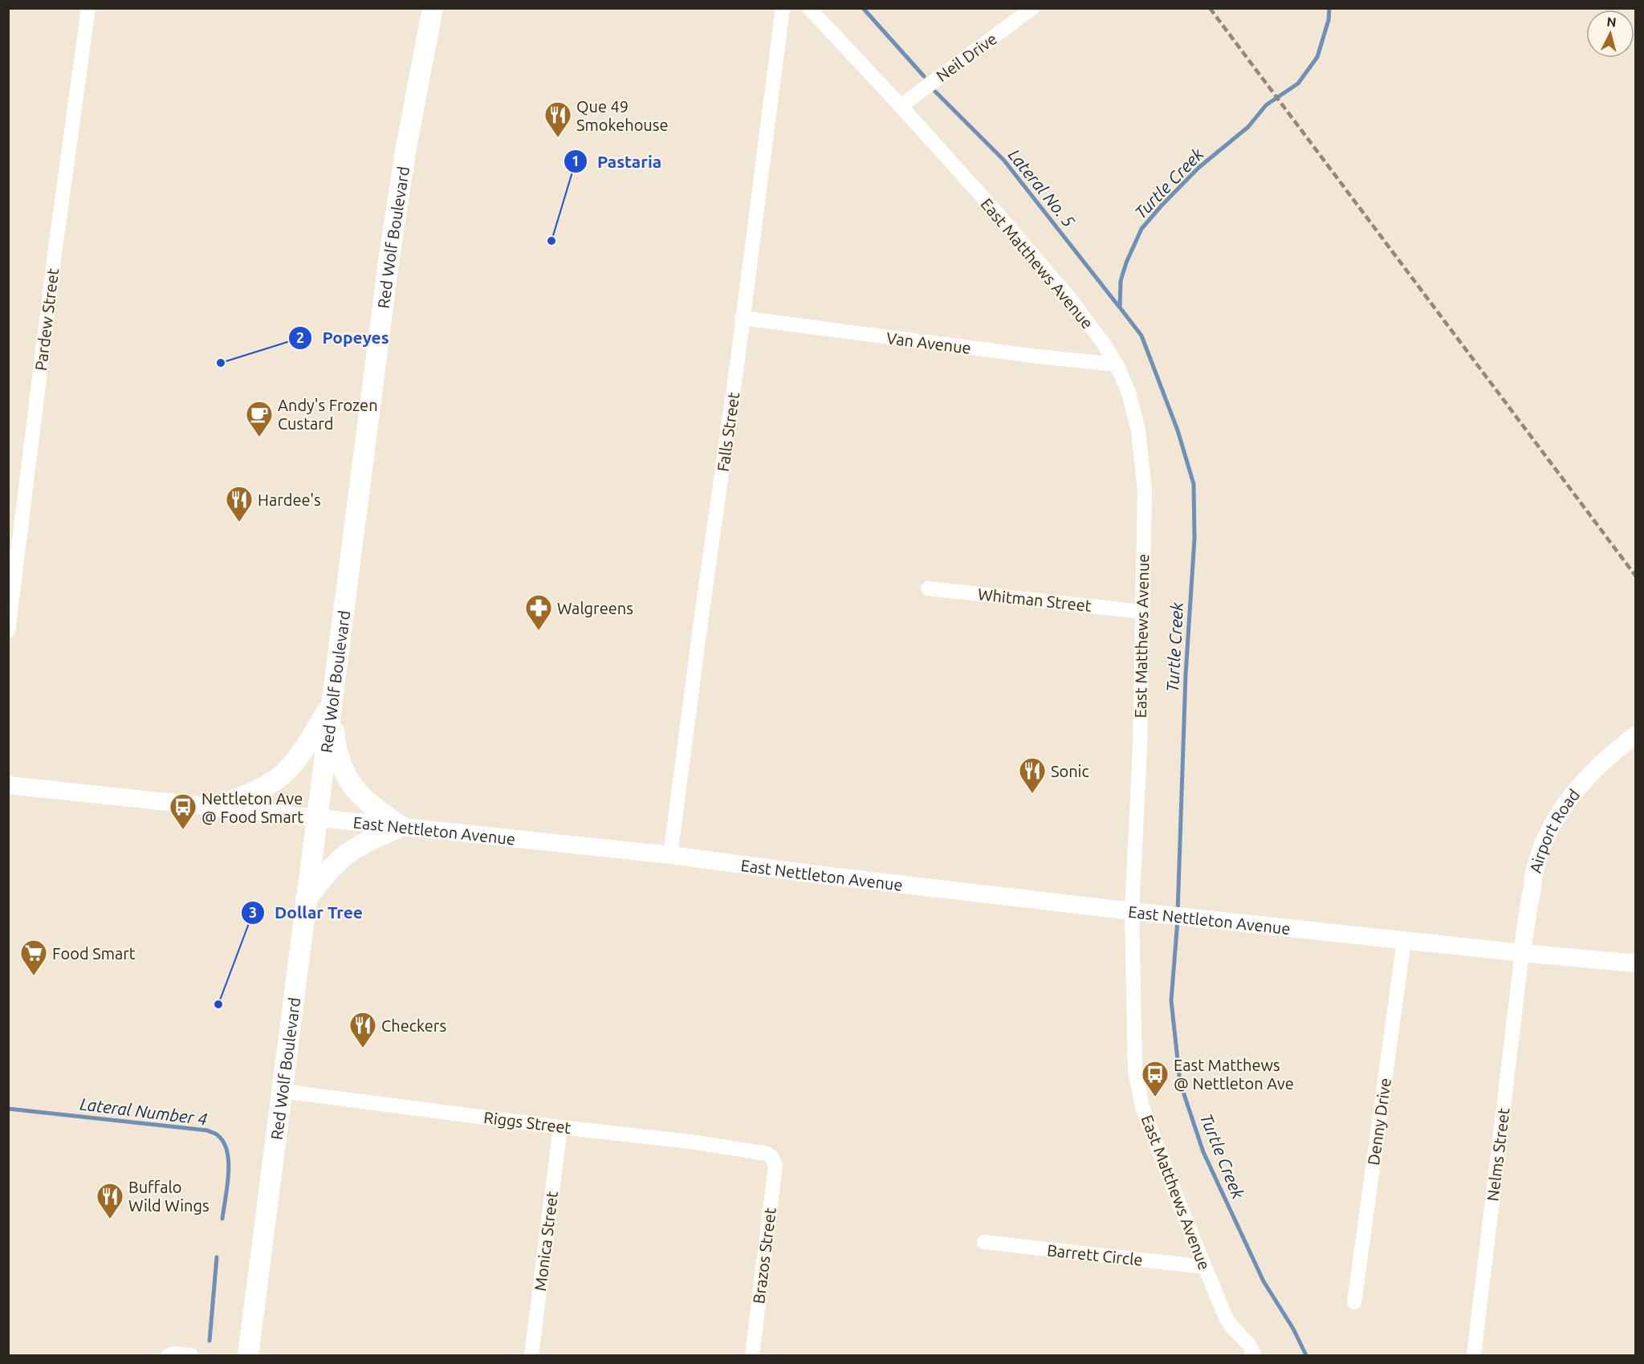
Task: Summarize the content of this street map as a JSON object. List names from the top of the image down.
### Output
{
  "streets": {
    "highway": ["Red Wolf Boulevard"],
    "main road": ["East Nettleton Avenue", "Airport Road"],
    "street": [
      "Neil Drive",
      "East Matthews Avenue",
      "Pardew Street",
      "Van Avenue",
      "Falls Street",
      "Whitman Street",
      "Denny Drive",
      "Riggs Street",
      "Nelms Street",
      "Monica Street",
      "Barrett Circle",
      "Brazos Street"
    ]
  },
  "crossings": [
    ["Neil Drive", "East Matthews Avenue"],
    ["Red Wolf Boulevard", "East Nettleton Avenue"],
    ["Red Wolf Boulevard", "Riggs Street"],
    ["East Matthews Avenue", "Van Avenue"],
    ["East Matthews Avenue", "Whitman Street"],
    ["East Matthews Avenue", "East Nettleton Avenue"],
    ["East Matthews Avenue", "Barrett Circle"],
    ["Van Avenue", "Falls Street"],
    ["Falls Street", "East Nettleton Avenue"],
    ["East Nettleton Avenue", "Airport Road"],
    ["East Nettleton Avenue", "Denny Drive"],
    ["East Nettleton Avenue", "Nelms Street"],
    ["Airport Road", "Nelms Street"],
    ["Riggs Street", "Monica Street"],
    ["Riggs Street", "Brazos Street"]
  ],
  "water": ["Turtle Creek", "Lateral No. 5", "Lateral Number 4"],
  "places": {
    "restaurant": [
      "Que 49 Smokehouse",
      "Hardee's",
      "Sonic",
      "Checkers",
      "Buffalo Wild Wings"
    ],
    "other": ["Pastaria", "Popeyes", "Dollar Tree"],
    "cafe": ["Andy's Frozen Custard"],
    "pharmacy": ["Walgreens"],
    "bus stop": ["Nettleton Ave @ Food Smart", "East Matthews @ Nettleton Ave"],
    "supermarket": ["Food Smart"]
  },
  "north": "top"
}
